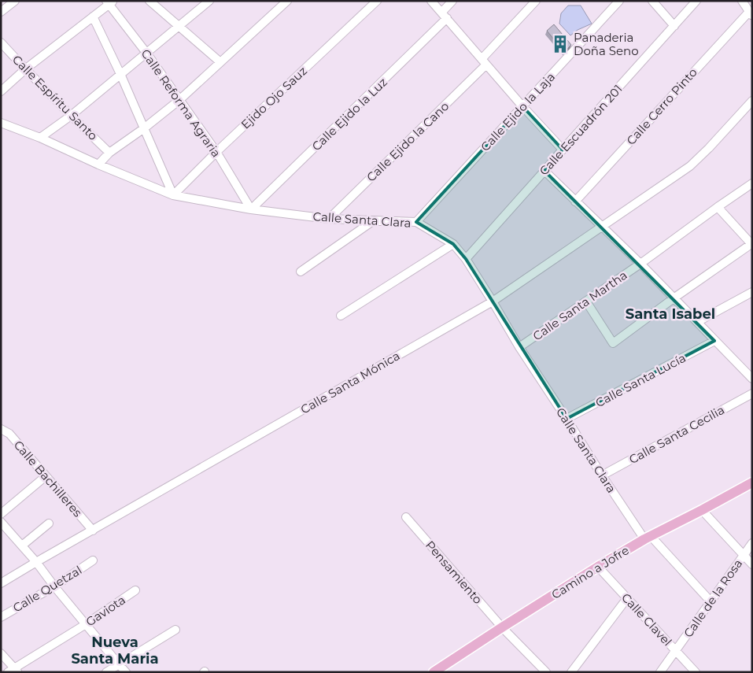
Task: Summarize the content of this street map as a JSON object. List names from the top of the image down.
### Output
{
  "streets": {
    "main road": ["Camino a Jofre"],
    "street": [
      "Calle Espíritu Santo",
      "Ejido Ojo Sauz",
      "Calle Reforma Agraria",
      "Calle Cerro Pinto",
      "Calle Ejido la Laja",
      "Calle Ejido la Luz",
      "Calle Escuadrón 201",
      "Calle Ejido la Cano",
      "Calle Santa Clara",
      "Calle Santa Martha",
      "Calle Santa Lucía",
      "Calle Santa Mónica",
      "Calle Santa Cecilia",
      "Calle Bachilleres",
      "Pensamiento",
      "Calle Quetzal",
      "Calle de la Rosa",
      "Gaviota",
      "Calle Clavel"
    ]
  },
  "crossings": [
    ["Ejido Ojo Sauz", "Calle Reforma Agraria"],
    ["Ejido Ojo Sauz", "Calle Santa Clara"],
    ["Calle Reforma Agraria", "Calle Ejido la Luz"],
    ["Calle Reforma Agraria", "Calle Santa Clara"],
    ["Calle Ejido la Laja", "Calle Santa Clara"],
    ["Calle Ejido la Luz", "Calle Santa Clara"],
    ["Calle Escuadrón 201", "Calle Santa Clara"],
    ["Calle Ejido la Cano", "Calle Santa Clara"],
    ["Calle Santa Clara", "Calle Santa Martha"],
    ["Calle Santa Clara", "Calle Santa Lucía"],
    ["Calle Santa Clara", "Calle Santa Mónica"],
    ["Calle Santa Clara", "Calle Santa Cecilia"],
    ["Calle Santa Clara", "Camino a Jofre"],
    ["Calle Santa Clara", "Calle de la Rosa"],
    ["Calle Santa Mónica", "Calle Bachilleres"],
    ["Pensamiento", "Camino a Jofre"],
    ["Camino a Jofre", "Calle Clavel"],
    ["Calle de la Rosa", "Calle Clavel"]
  ],
  "districts": ["Santa Isabel", "Nueva Santa Maria"],
  "places": {
    "building": ["Panaderia Doña Seno"]
  }
}
